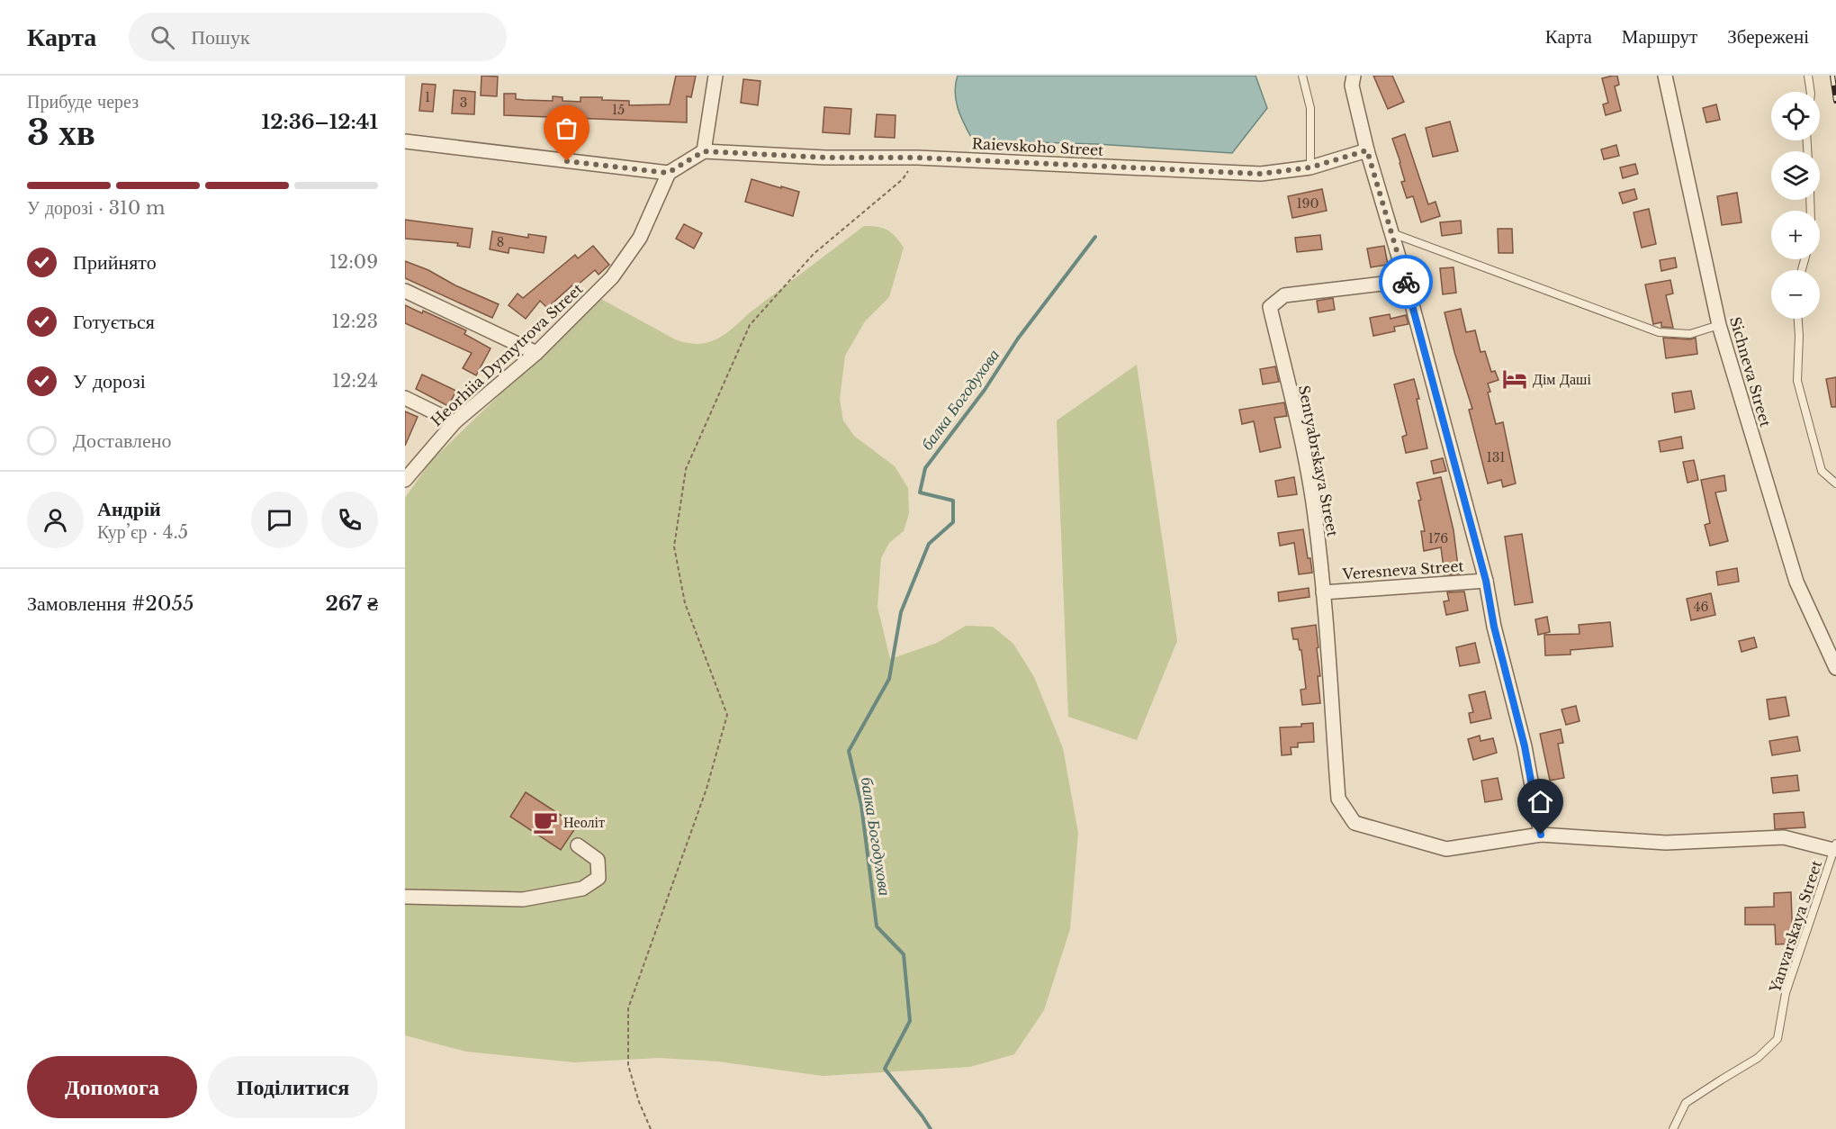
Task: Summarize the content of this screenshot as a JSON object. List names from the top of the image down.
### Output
{
  "streets": {
    "street": [
      "Raievskoho Street",
      "Heorhiia Dymytrova Street",
      "Sichneva Street",
      "Sentyabrskaya Street",
      "Veresneva Street"
    ],
    "lane": ["Yanvarskaya Street"]
  },
  "crossings": [
    ["Sentyabrskaya Street", "Veresneva Street"]
  ],
  "water": ["балка Богодухова"],
  "places": {
    "hotel": ["Дім Даші"],
    "cafe": ["Неоліт"]
  },
  "house_numbers": [
    "1",
    "3",
    "15",
    "190",
    "8",
    "131",
    "176",
    "46"
  ],
  "page": {
    "header": "Карта",
    "search": "Пошук",
    "nav": ["Карта", "Маршрут", "Збережені"],
    "heading": ["3 хв", "Прибуде через", "12:36–12:41"],
    "panel": [
      "Андрій",
      "Кур’єр · 4.5",
      "Замовлення #2055",
      "267 ₴"
    ],
    "map_buttons": ["+", "−"],
    "bar": "У дорозі · 310 m",
    "list": [
      ["Прийнято", "12:09"],
      ["Готується", "12:23"],
      ["У дорозі", "12:24"],
      "Доставлено"
    ],
    "buttons": ["Допомога", "Поділитися"]
  }
}
